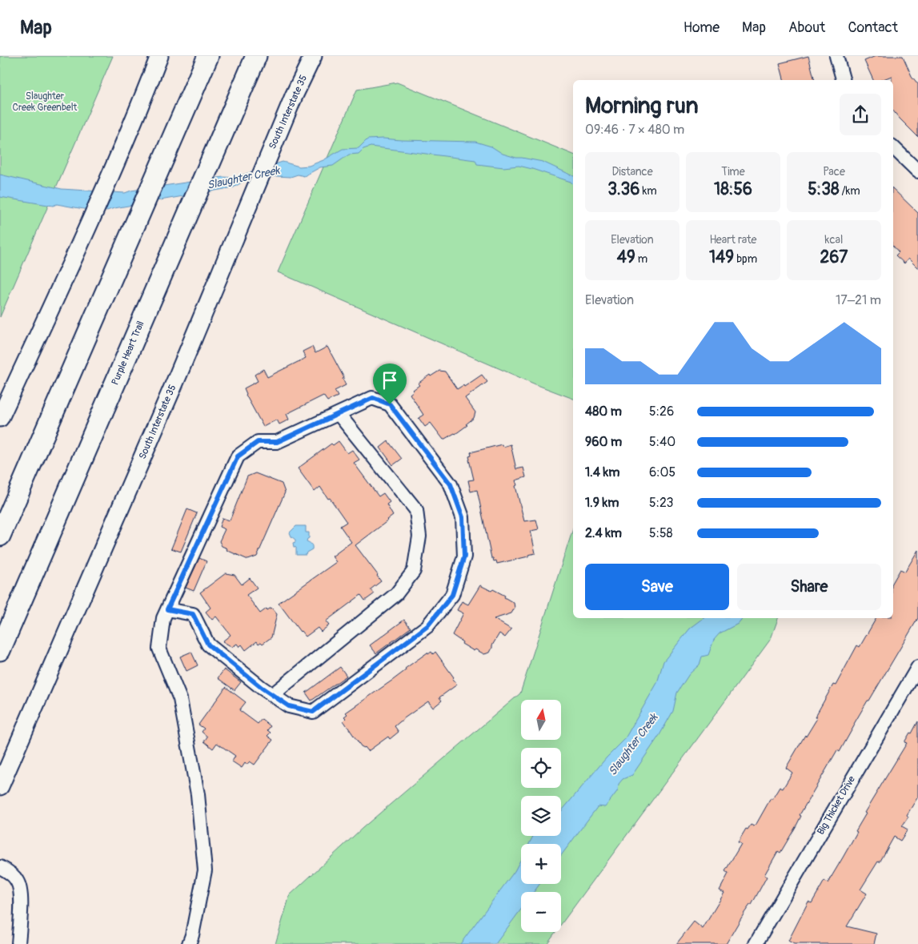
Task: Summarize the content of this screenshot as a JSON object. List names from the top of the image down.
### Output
{
  "streets": {
    "highway": ["Purple Heart Trail"],
    "main road": ["South Interstate 35"],
    "street": ["Big Thicket Drive"]
  },
  "water": ["Slaughter Creek"],
  "parks": ["Slaughter Creek Greenbelt"],
  "north": "top",
  "page": {
    "header": "Map",
    "nav": [
      "Home",
      "Map",
      "About",
      "Contact"
    ],
    "heading": ["Morning run", "09:46 · 7 × 480 m"],
    "stats": [
      ["Distance", "3.36 km"],
      ["Time", "18:56"],
      ["Pace", "5:38 /km"],
      ["Elevation", "49 m"],
      ["Heart rate", "149 bpm"],
      ["kcal", "267"]
    ],
    "chart": ["Elevation", "17–21 m"],
    "list": [
      {
        "name": "480 m",
        "note": "5:26"
      },
      {
        "name": "960 m",
        "note": "5:40"
      },
      {
        "name": "1.4 km",
        "note": "6:05"
      },
      {
        "name": "1.9 km",
        "note": "5:23"
      },
      {
        "name": "2.4 km",
        "note": "5:58"
      }
    ],
    "buttons": ["Save", "Share"],
    "map_buttons": ["+", "−"]
  }
}
